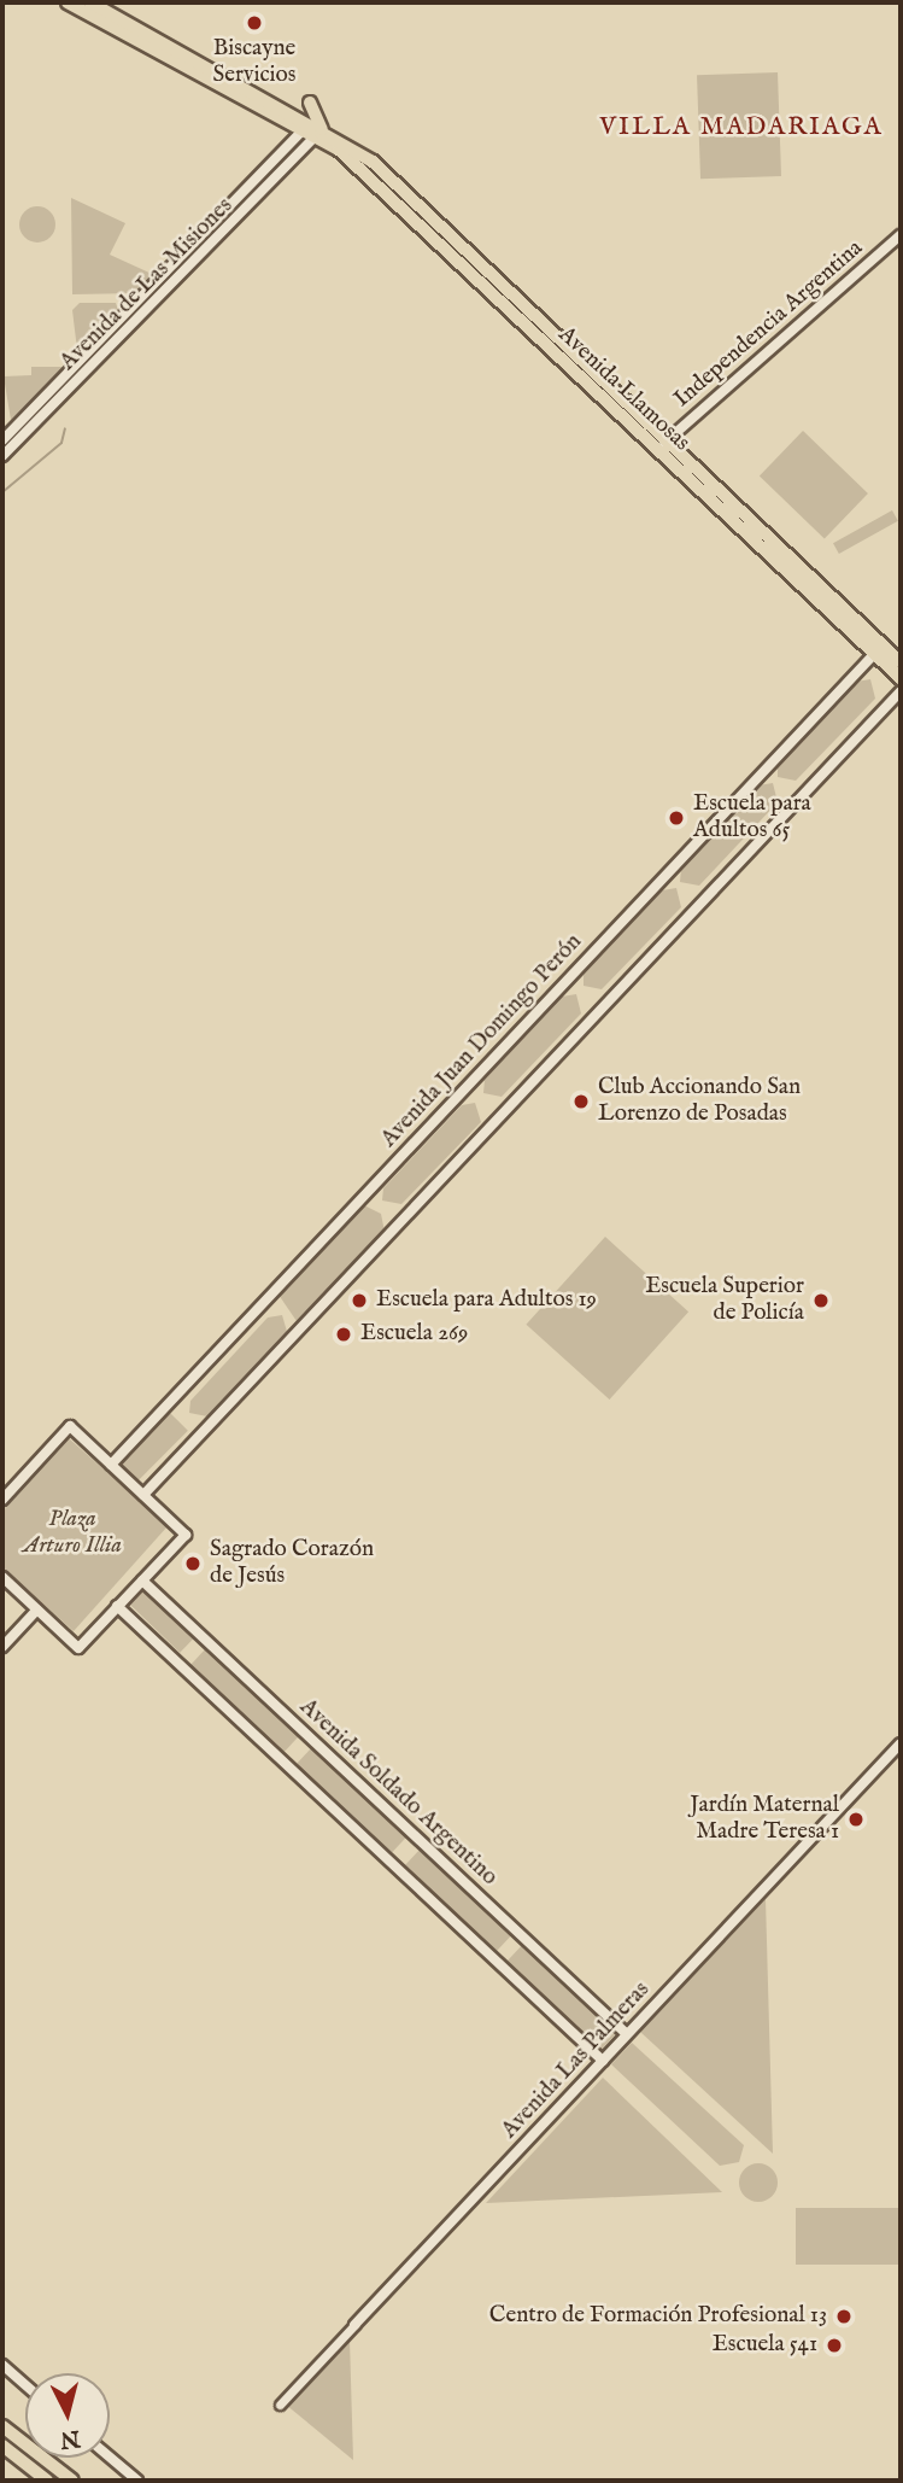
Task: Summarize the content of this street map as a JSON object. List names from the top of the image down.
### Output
{
  "streets": {
    "highway": ["Avenida Llamosas"],
    "main road": [
      "Avenida de Las Misiones",
      "Independencia Argentina",
      "Avenida Juan Domingo Perón",
      "Avenida Soldado Argentino",
      "Avenida Las Palmeras"
    ]
  },
  "crossings": [
    ["Avenida de Las Misiones", "Avenida Llamosas"],
    ["Independencia Argentina", "Avenida Llamosas"],
    ["Avenida Llamosas", "Avenida Juan Domingo Perón"],
    ["Avenida Soldado Argentino", "Avenida Las Palmeras"]
  ],
  "districts": ["VILLA MADARIAGA"],
  "parks": ["Plaza Arturo Illia"],
  "places": [
    "Biscayne Servicios",
    "Escuela para Adultos 65",
    "Club Accionando San Lorenzo de Posadas",
    "Escuela para Adultos 19",
    "Escuela Superior de Policía",
    "Escuela 269",
    "Sagrado Corazón de Jesús",
    "Jardín Maternal Madre Teresa 1",
    "Centro de Formación Profesional 13",
    "Escuela 541"
  ],
  "north": "bottom"
}
